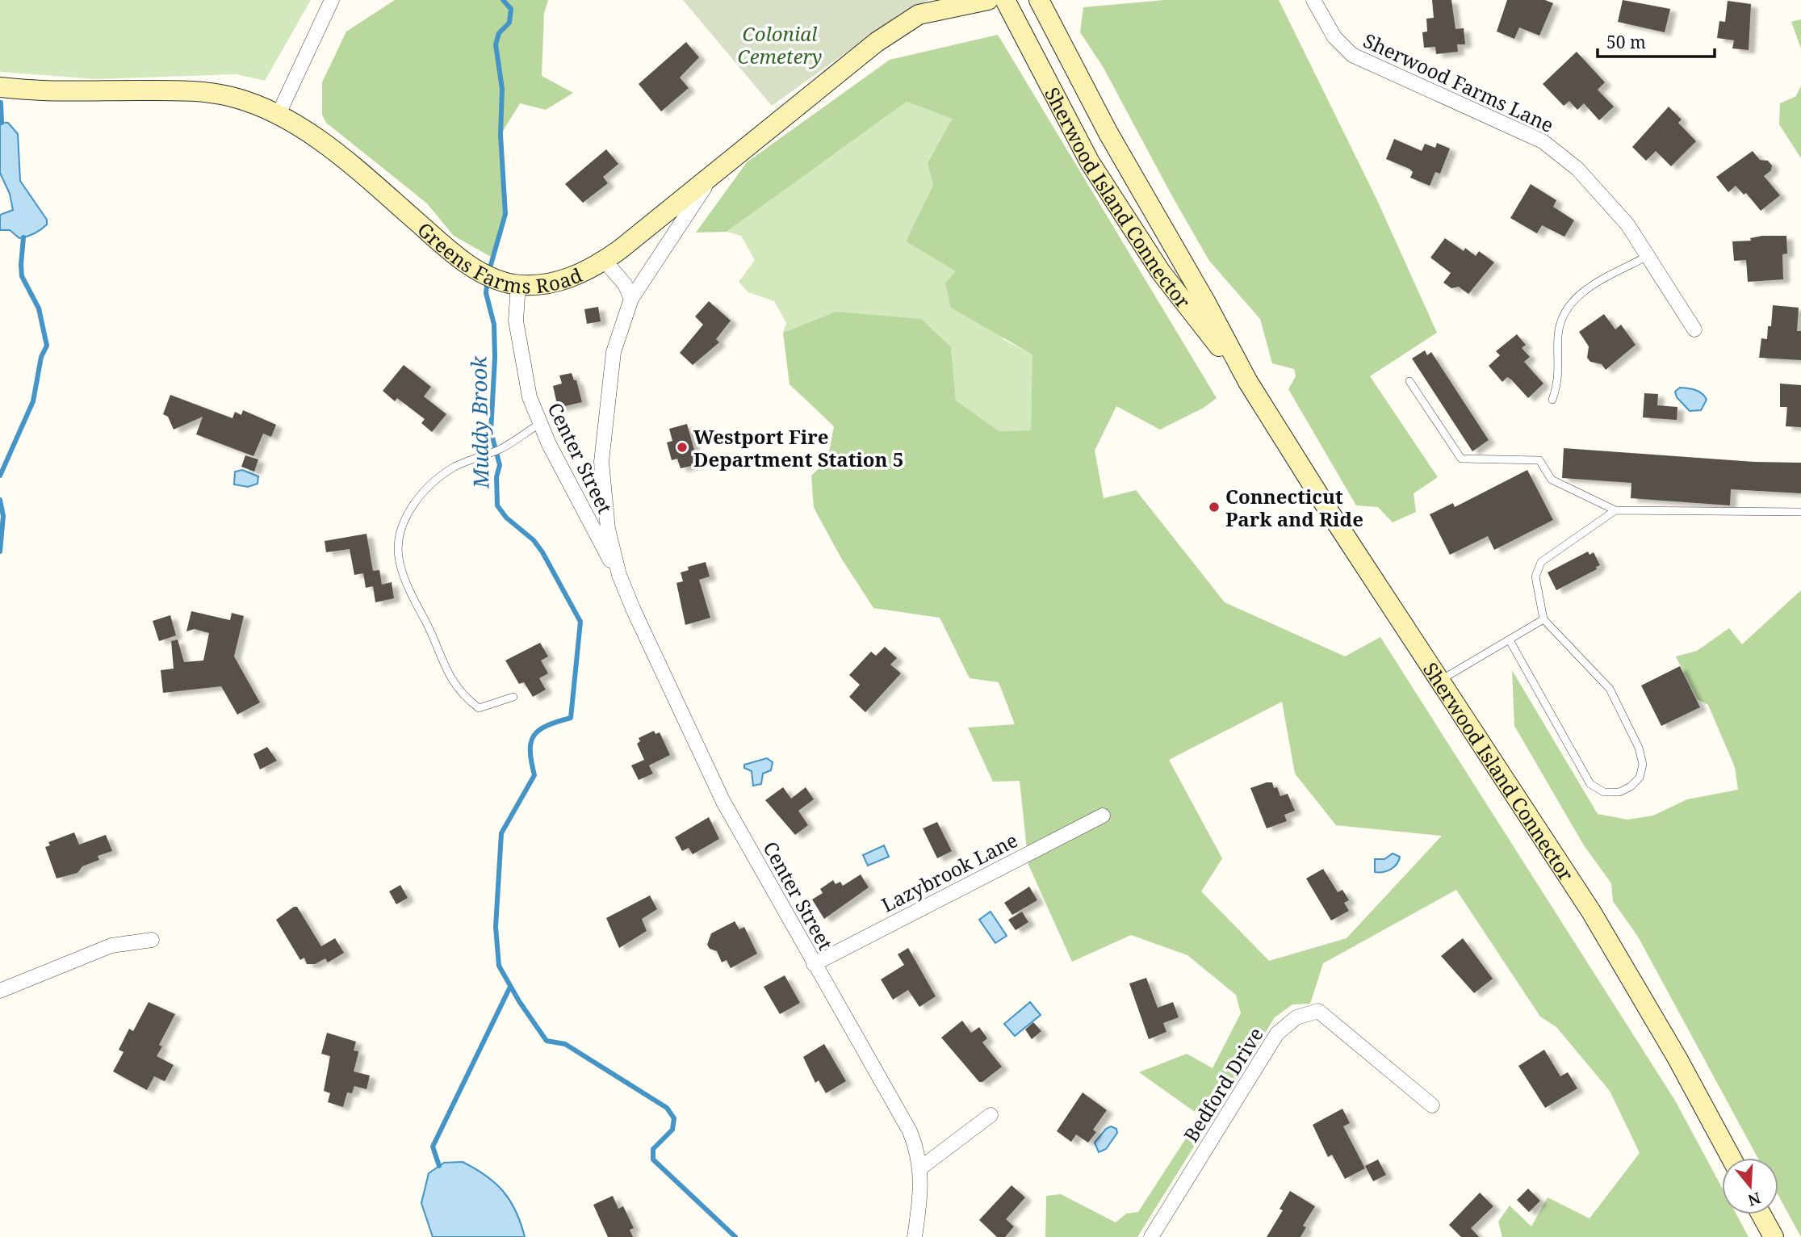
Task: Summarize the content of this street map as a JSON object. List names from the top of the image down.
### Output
{
  "streets": {
    "main road": ["Sherwood Island Connector", "Greens Farms Road"],
    "street": [
      "Sherwood Farms Lane",
      "Center Street",
      "Lazybrook Lane",
      "Bedford Drive"
    ]
  },
  "crossings": [
    ["Greens Farms Road", "Center Street"],
    ["Center Street", "Lazybrook Lane"]
  ],
  "water": ["Muddy Brook"],
  "parks": ["Colonial Cemetery"],
  "places": ["Westport Fire Department Station 5", "Connecticut Park and Ride"],
  "scale_bar": "50 m",
  "north": "bottom"
}
